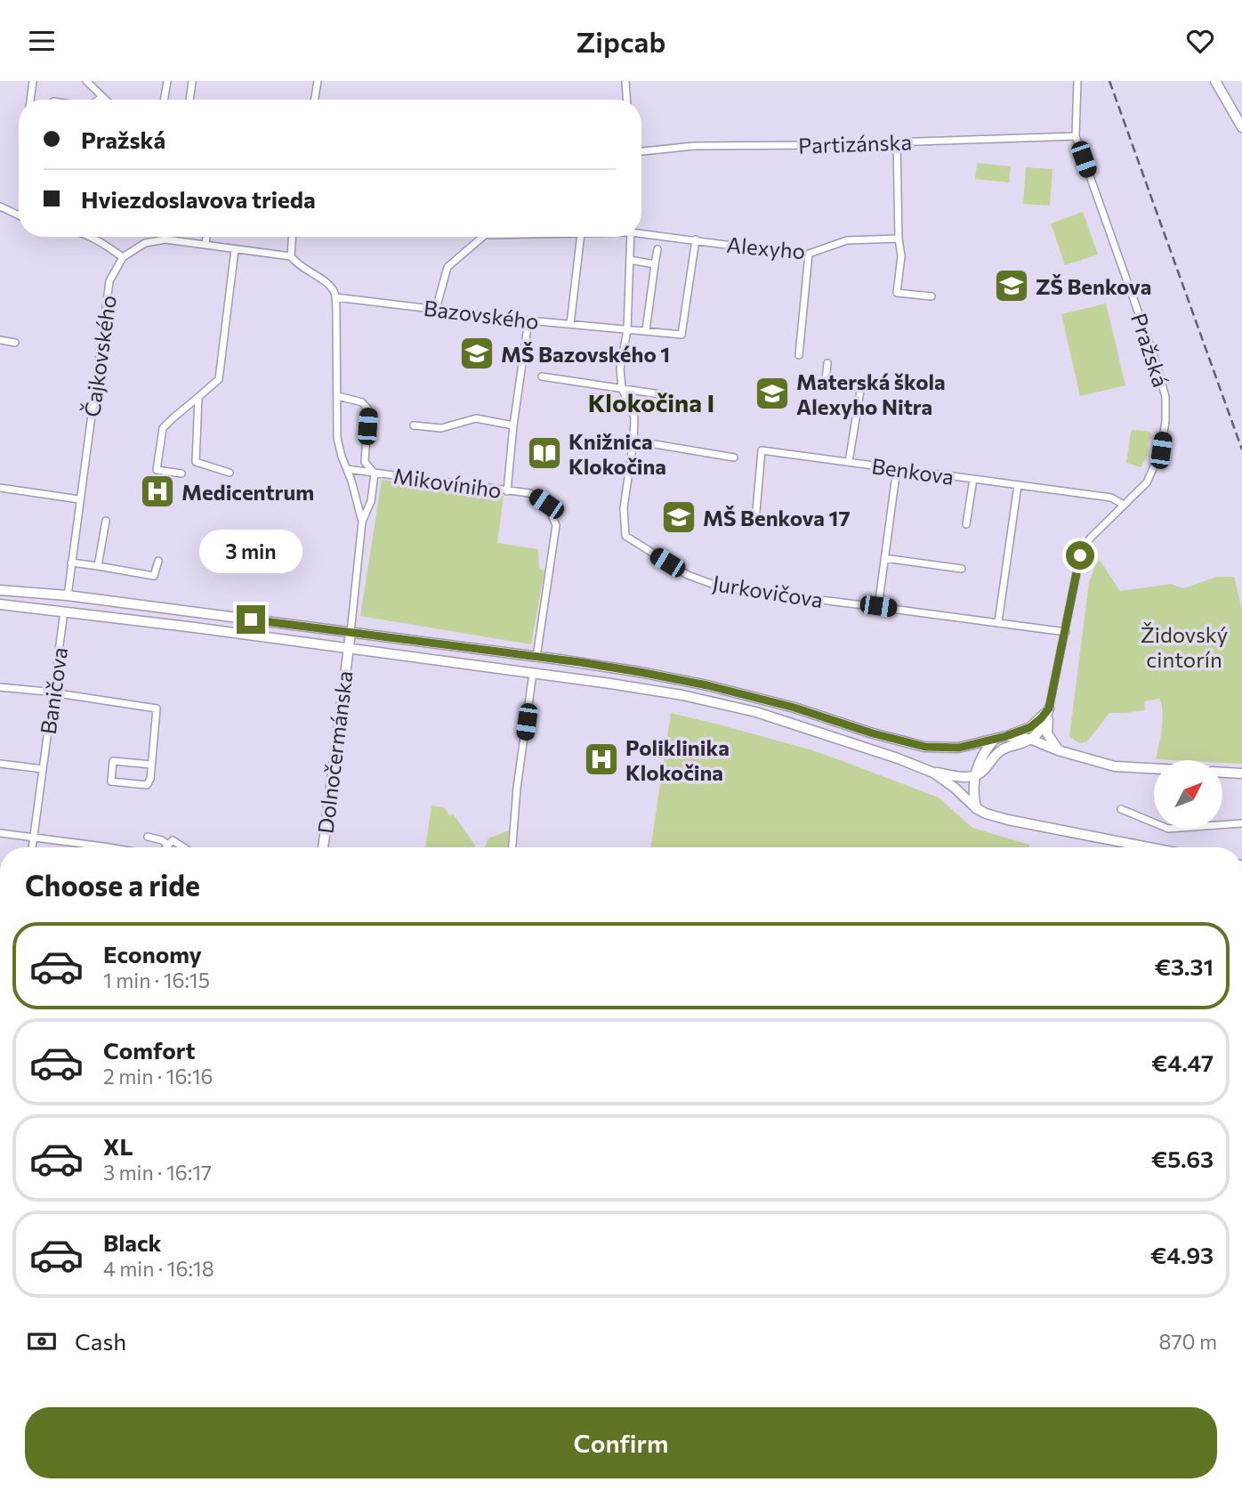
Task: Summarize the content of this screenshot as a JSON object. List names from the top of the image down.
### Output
{
  "streets": {
    "street": [
      "Partizánska",
      "Alexyho",
      "Bazovského",
      "Pražská",
      "Čajkovského",
      "Benkova",
      "Mikovíniho",
      "Jurkovičova",
      "Baničova",
      "Dolnočermánska"
    ]
  },
  "crossings": [
    ["Partizánska", "Pražská"],
    ["Alexyho", "Bazovského"],
    ["Bazovského", "Mikovíniho"],
    ["Bazovského", "Jurkovičova"],
    ["Pražská", "Benkova"],
    ["Pražská", "Jurkovičova"],
    ["Mikovíniho", "Dolnočermánska"]
  ],
  "districts": ["Klokočina I"],
  "parks": ["Židovský cintorín"],
  "places": {
    "school or university": [
      "ZŠ Benkova",
      "MŠ Bazovského 1",
      "Materská škola Alexyho Nitra",
      "MŠ Benkova 17"
    ],
    "library": ["Knižnica Klokočina"],
    "hospital": ["Medicentrum", "Poliklinika Klokočina"]
  },
  "north": "top right",
  "page": {
    "header": "Zipcab",
    "banner": ["Pražská", "Hviezdoslavova trieda"],
    "bubble": "3 min",
    "heading": "Choose a ride",
    "list": [
      {
        "name": "Economy",
        "note": "1 min · 16:15",
        "value": "€3.31"
      },
      {
        "name": "Comfort",
        "note": "2 min · 16:16",
        "value": "€4.47"
      },
      {
        "name": "XL",
        "note": "3 min · 16:17",
        "value": "€5.63"
      },
      {
        "name": "Black",
        "note": "4 min · 16:18",
        "value": "€4.93"
      }
    ],
    "pay": ["Cash", "870 m"],
    "buttons": "Confirm"
  }
}
